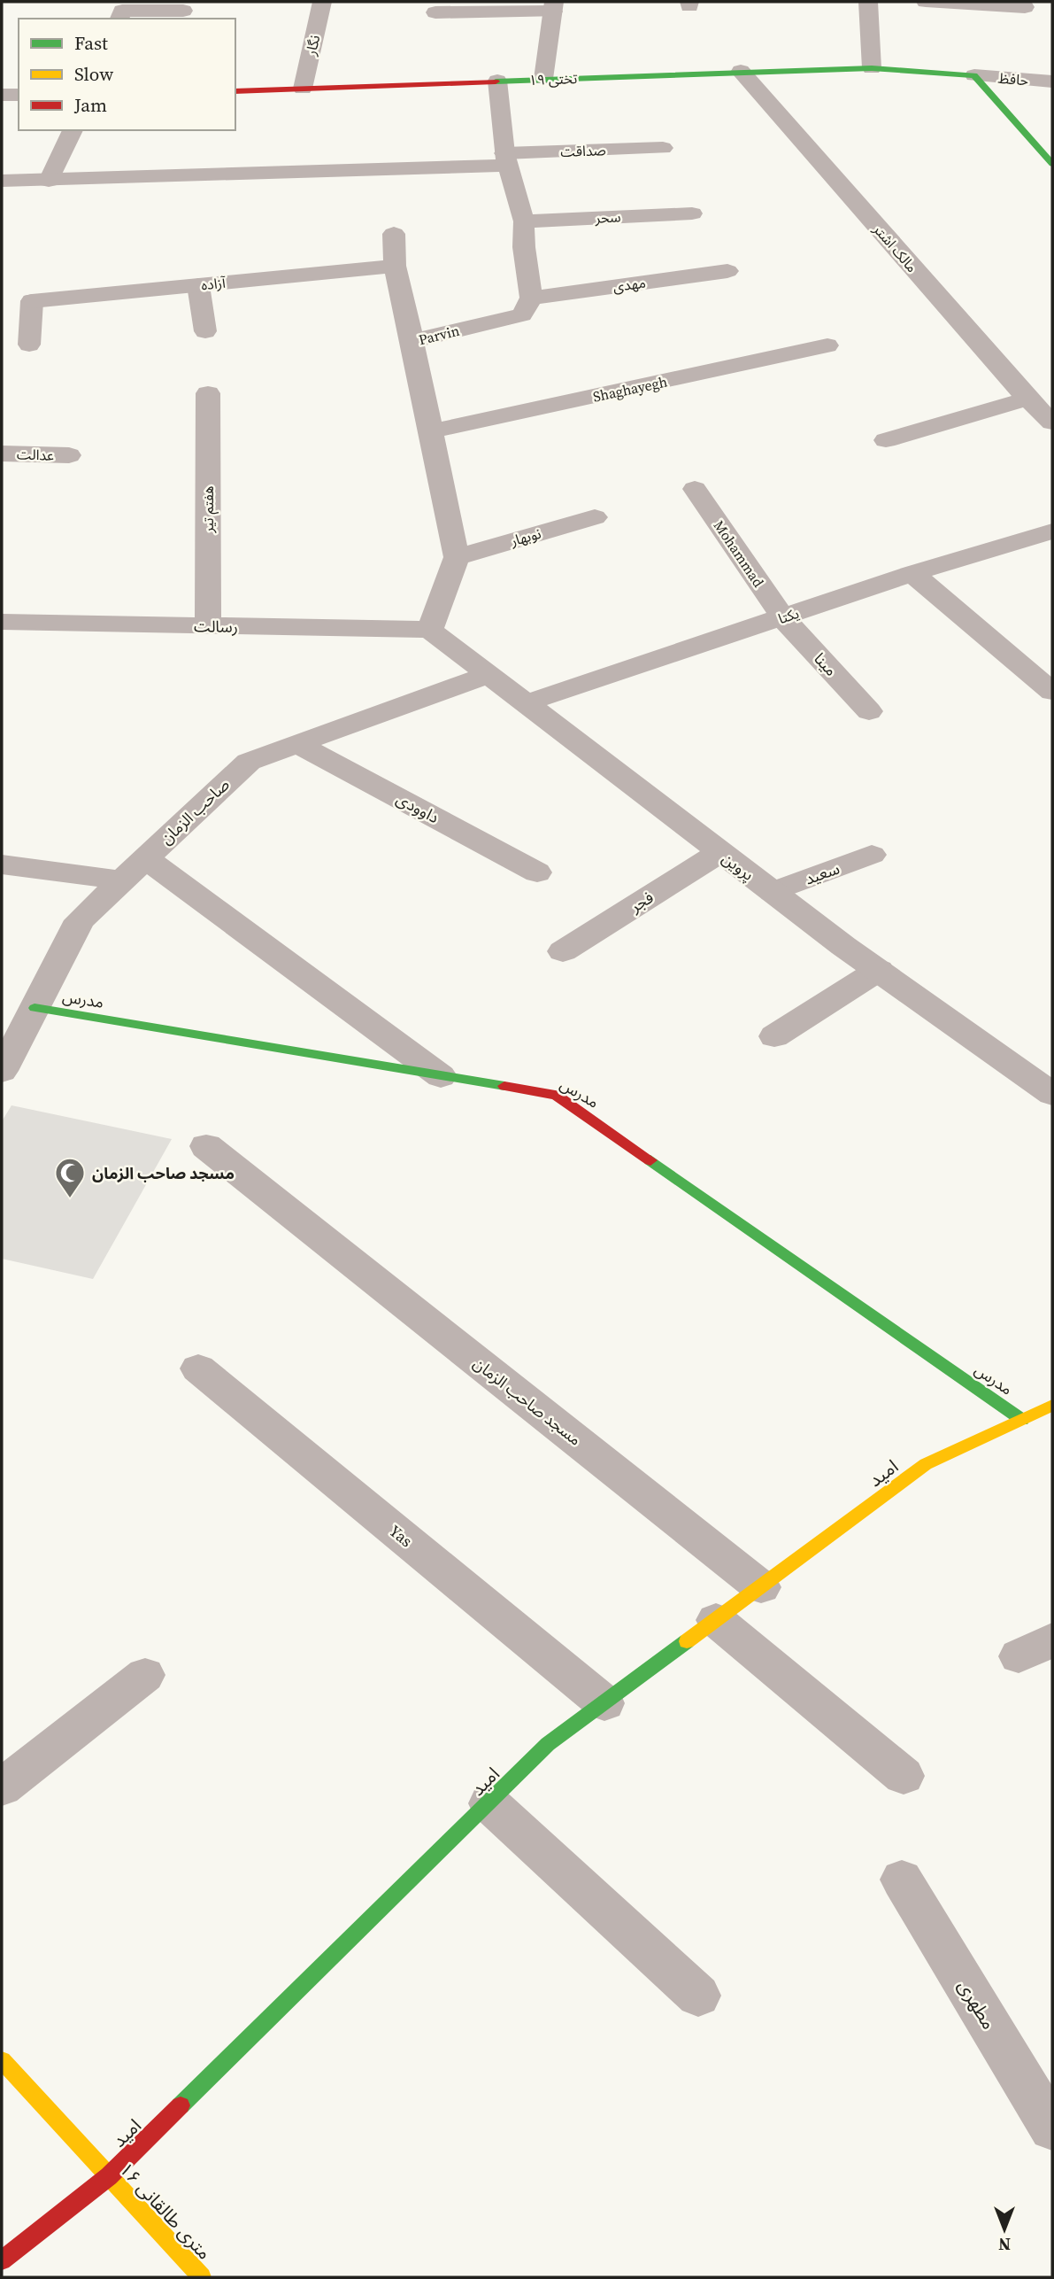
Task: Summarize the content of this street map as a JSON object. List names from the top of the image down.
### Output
{
  "streets": {
    "street": [
      "نگار",
      "تختی ۱۹",
      "حافظ",
      "صداقت",
      "سحر",
      "مالک اشتر",
      "آزاده",
      "مهدی",
      "Parvin",
      "Shaghayegh",
      "عدالت",
      "هفتم تیر",
      "نوبهار",
      "Mohammad",
      "یکتا",
      "رسالت",
      "مینا",
      "داوودی",
      "صاحب الزمان",
      "پروین",
      "سعید",
      "فجر",
      "مدرس",
      "مسجد صاحب الزمان",
      "امید",
      "Yas",
      "مطهری",
      "۱۶ متری طالقانی"
    ]
  },
  "crossings": [
    ["نگار", "تختی ۱۹"],
    ["تختی ۱۹", "حافظ"],
    ["تختی ۱۹", "مالک اشتر"],
    ["مهدی", "Parvin"],
    ["Parvin", "Shaghayegh"],
    ["Parvin", "نوبهار"],
    ["هفتم تیر", "رسالت"],
    ["Mohammad", "یکتا"],
    ["Mohammad", "مینا"],
    ["یکتا", "مینا"],
    ["یکتا", "پروین"],
    ["رسالت", "پروین"],
    ["داوودی", "صاحب الزمان"],
    ["صاحب الزمان", "پروین"],
    ["صاحب الزمان", "مدرس"],
    ["پروین", "سعید"],
    ["پروین", "فجر"],
    ["مدرس", "امید"],
    ["مسجد صاحب الزمان", "امید"],
    ["امید", "Yas"],
    ["امید", "۱۶ متری طالقانی"]
  ],
  "places": {
    "mosque": ["مسجد صاحب الزمان"]
  },
  "legend": ["Fast", "Slow", "Jam"],
  "north": "bottom"
}
